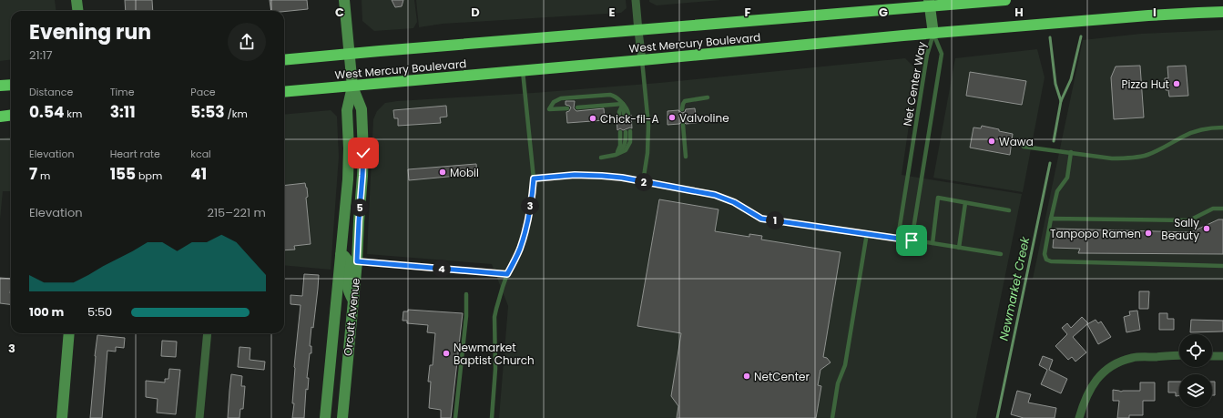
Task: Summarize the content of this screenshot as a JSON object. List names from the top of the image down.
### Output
{
  "streets": {
    "highway": ["West Mercury Boulevard"],
    "main road": ["Orcutt Avenue"],
    "lane": ["Net Center Way"]
  },
  "crossings": [
    ["West Mercury Boulevard", "Net Center Way"],
    ["West Mercury Boulevard", "Orcutt Avenue"]
  ],
  "water": ["Newmarket Creek"],
  "places": [
    "Pizza Hut",
    "Valvoline",
    "Chick-fil-A",
    "Wawa",
    "Mobil",
    "Sally Beauty",
    "Tanpopo Ramen",
    "Newmarket Baptist Church",
    "NetCenter"
  ],
  "page": {
    "heading": ["Evening run", "21:17"],
    "stats": [
      ["Distance", "0.54 km"],
      ["Time", "3:11"],
      ["Pace", "5:53 /km"],
      ["Elevation", "7 m"],
      ["Heart rate", "155 bpm"],
      ["kcal", "41"]
    ],
    "pins": [
      "2",
      "3",
      "5",
      "1",
      "4"
    ],
    "chart": ["Elevation", "215–221 m"],
    "list": [
      {
        "name": "100 m",
        "note": "5:50"
      }
    ]
  },
  "grid": {
    "columns": [
      "C",
      "D",
      "E",
      "F",
      "G",
      "H",
      "I"
    ],
    "rows": ["3"]
  }
}
